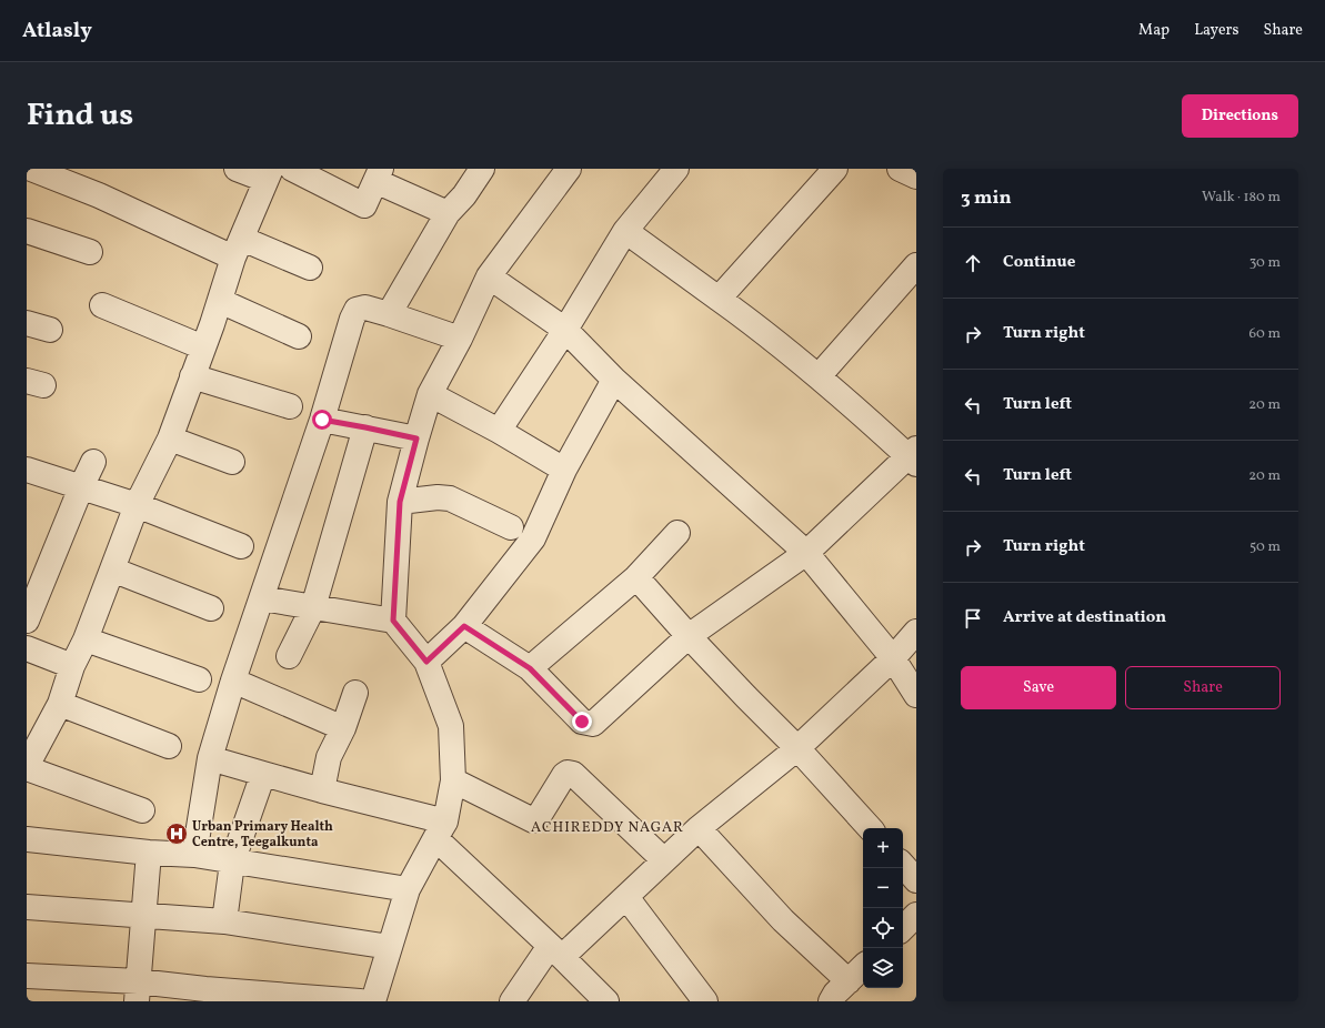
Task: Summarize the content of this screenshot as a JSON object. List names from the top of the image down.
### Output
{
  "districts": ["ACHIREDDY NAGAR"],
  "places": {
    "hospital": ["Urban Primary Health Centre, Teegalkunta"]
  },
  "page": {
    "header": "Atlasly",
    "nav": ["Map", "Layers", "Share"],
    "title": "Find us",
    "buttons": [
      "Directions",
      ["Save", "Share"]
    ],
    "heading": ["3 min", "Walk · 180 m"],
    "list": [
      ["Continue", "30 m"],
      ["Turn right", "60 m"],
      ["Turn left", "20 m"],
      ["Turn left", "20 m"],
      ["Turn right", "50 m"],
      "Arrive at destination"
    ],
    "map_buttons": ["+", "−"]
  }
}
